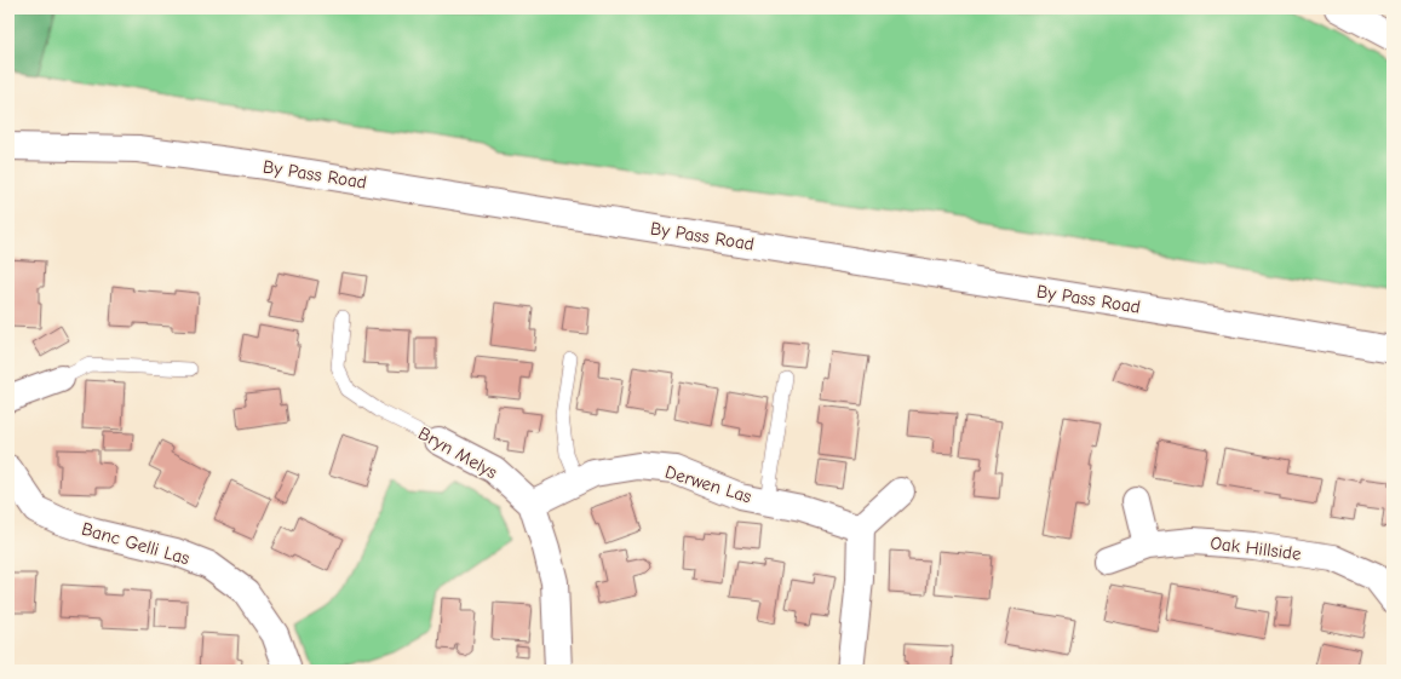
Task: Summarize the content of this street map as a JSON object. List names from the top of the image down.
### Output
{
  "streets": {
    "street": [
      "By Pass Road",
      "Bryn Melys",
      "Derwen Las",
      "Banc Gelli Las",
      "Oak Hillside"
    ]
  },
  "crossings": [
    ["Bryn Melys", "Derwen Las"]
  ]
}
